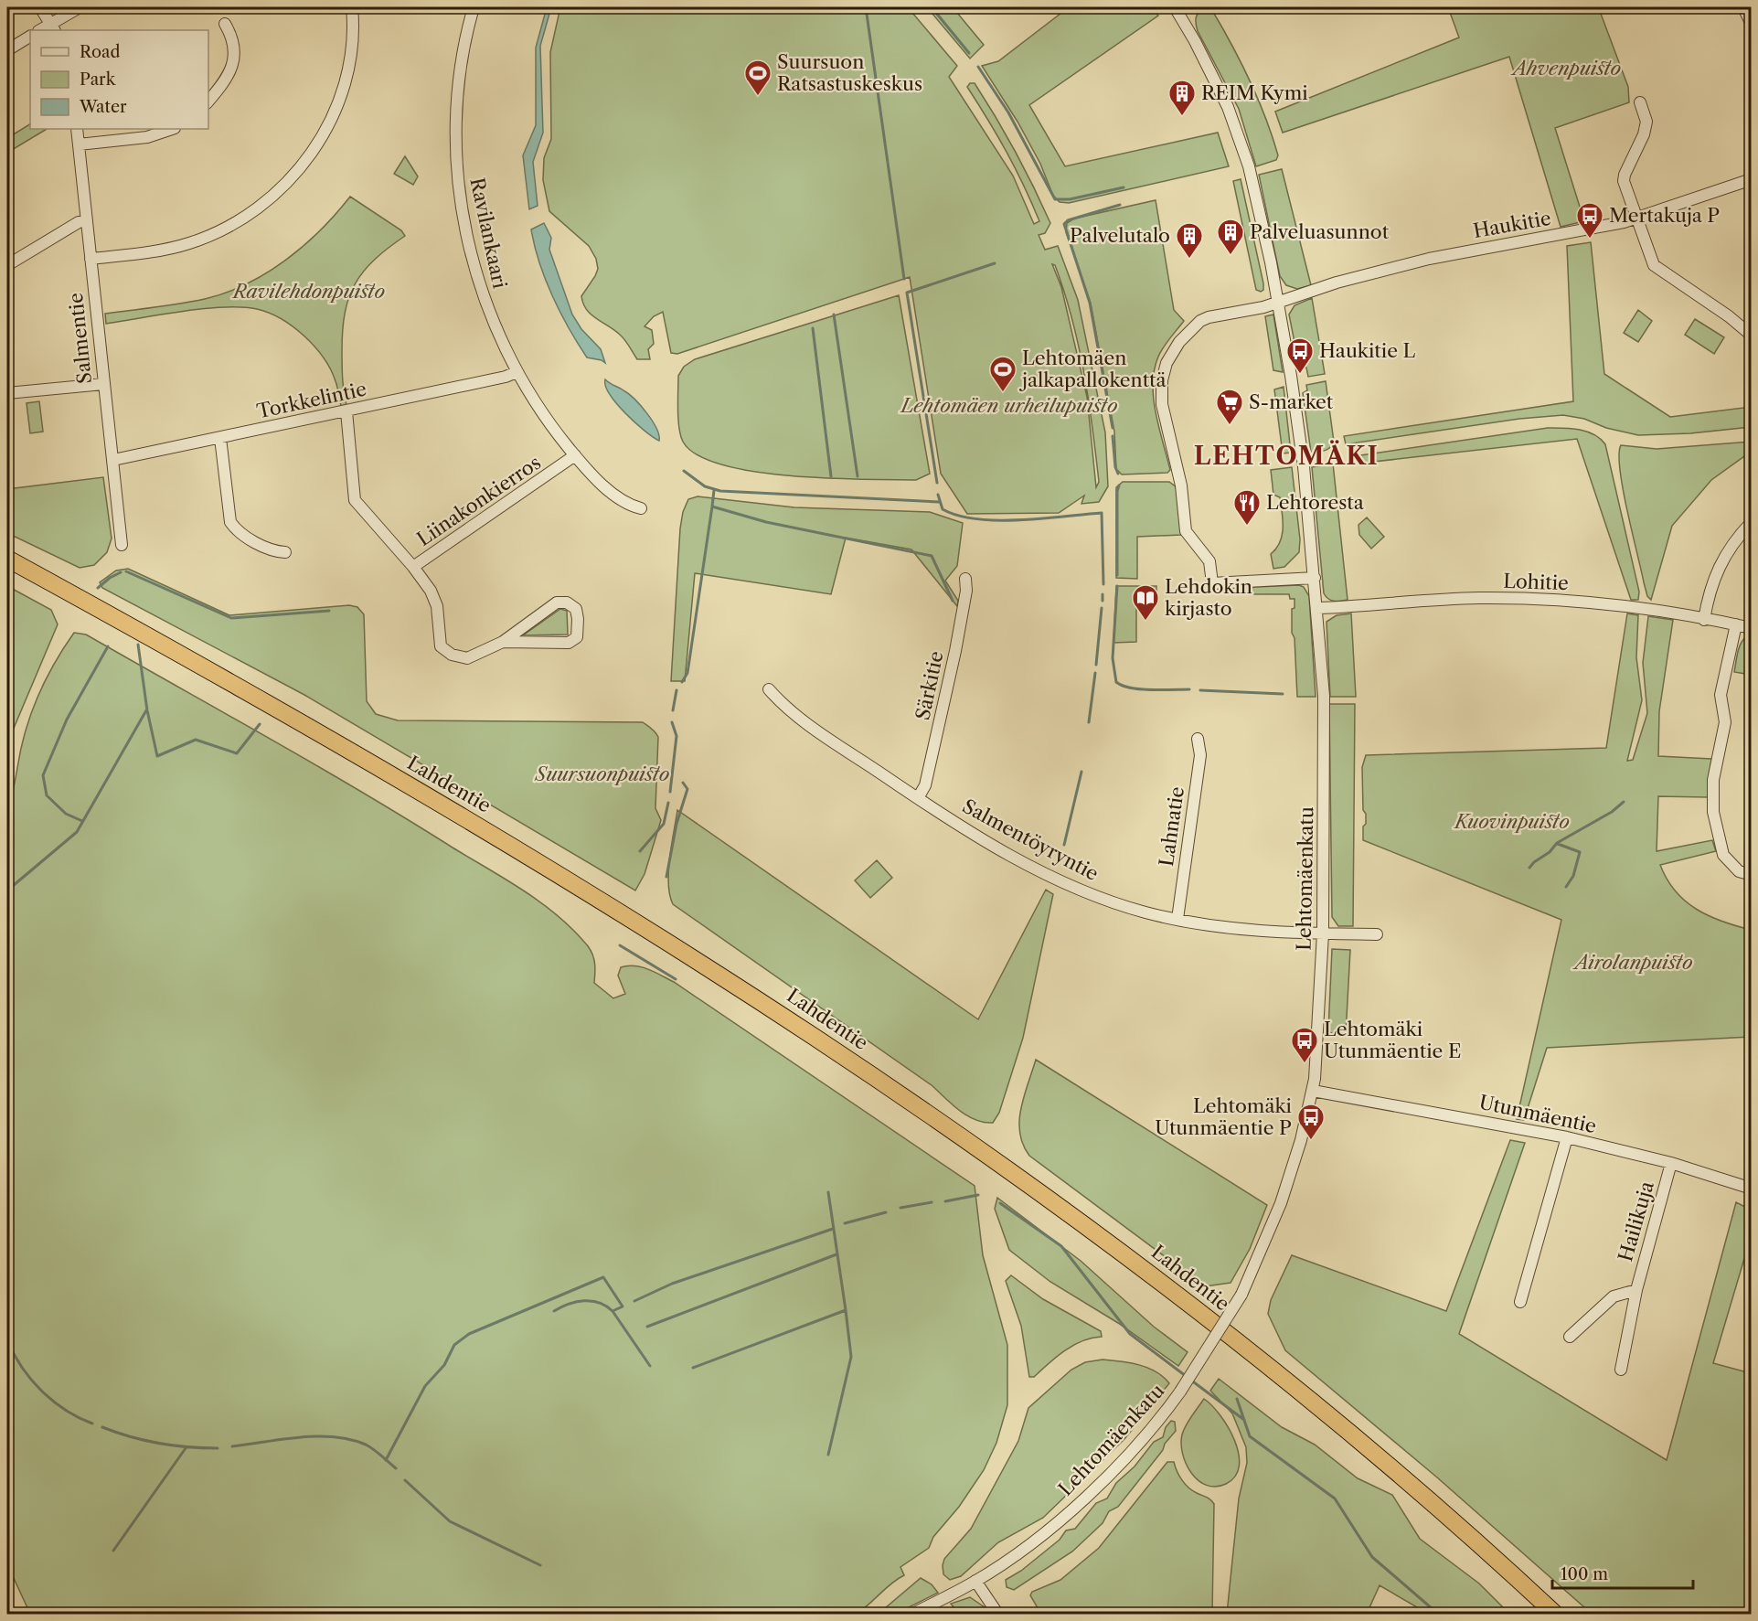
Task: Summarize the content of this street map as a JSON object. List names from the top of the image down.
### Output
{
  "streets": {
    "highway": ["Lahdentie"],
    "street": [
      "Haukitie",
      "Ravilankaari",
      "Salmentie",
      "Torkkelintie",
      "Liinakonkierros",
      "Lohitie",
      "Särkitie",
      "Lahnatie",
      "Salmentöyryntie",
      "Lehtomäenkatu",
      "Utunmäentie",
      "Hailikuja"
    ]
  },
  "crossings": [
    ["Haukitie", "Lehtomäenkatu"],
    ["Ravilankaari", "Torkkelintie"],
    ["Ravilankaari", "Liinakonkierros"],
    ["Salmentie", "Torkkelintie"],
    ["Torkkelintie", "Liinakonkierros"],
    ["Lohitie", "Lehtomäenkatu"],
    ["Särkitie", "Salmentöyryntie"],
    ["Lahnatie", "Salmentöyryntie"],
    ["Salmentöyryntie", "Lehtomäenkatu"],
    ["Lehtomäenkatu", "Utunmäentie"],
    ["Utunmäentie", "Hailikuja"]
  ],
  "districts": ["LEHTOMÄKI"],
  "parks": [
    "Ahvenpuisto",
    "Ravilehdonpuisto",
    "Lehtomäen urheilupuisto",
    "Suursuonpuisto",
    "Kuovinpuisto",
    "Airolanpuisto"
  ],
  "places": {
    "sports": ["Suursuon Ratsastuskeskus", "Lehtomäen jalkapallokenttä"],
    "building": ["REIM Kymi", "Palveluasunnot", "Palvelutalo"],
    "bus stop": [
      "Mertakuja P",
      "Haukitie L",
      "Lehtomäki Utunmäentie E",
      "Lehtomäki Utunmäentie P"
    ],
    "supermarket": ["S-market"],
    "restaurant": ["Lehtoresta"],
    "library": ["Lehdokin kirjasto"]
  },
  "legend": ["Road", "Park", "Water"],
  "scale_bar": "100 m"
}
